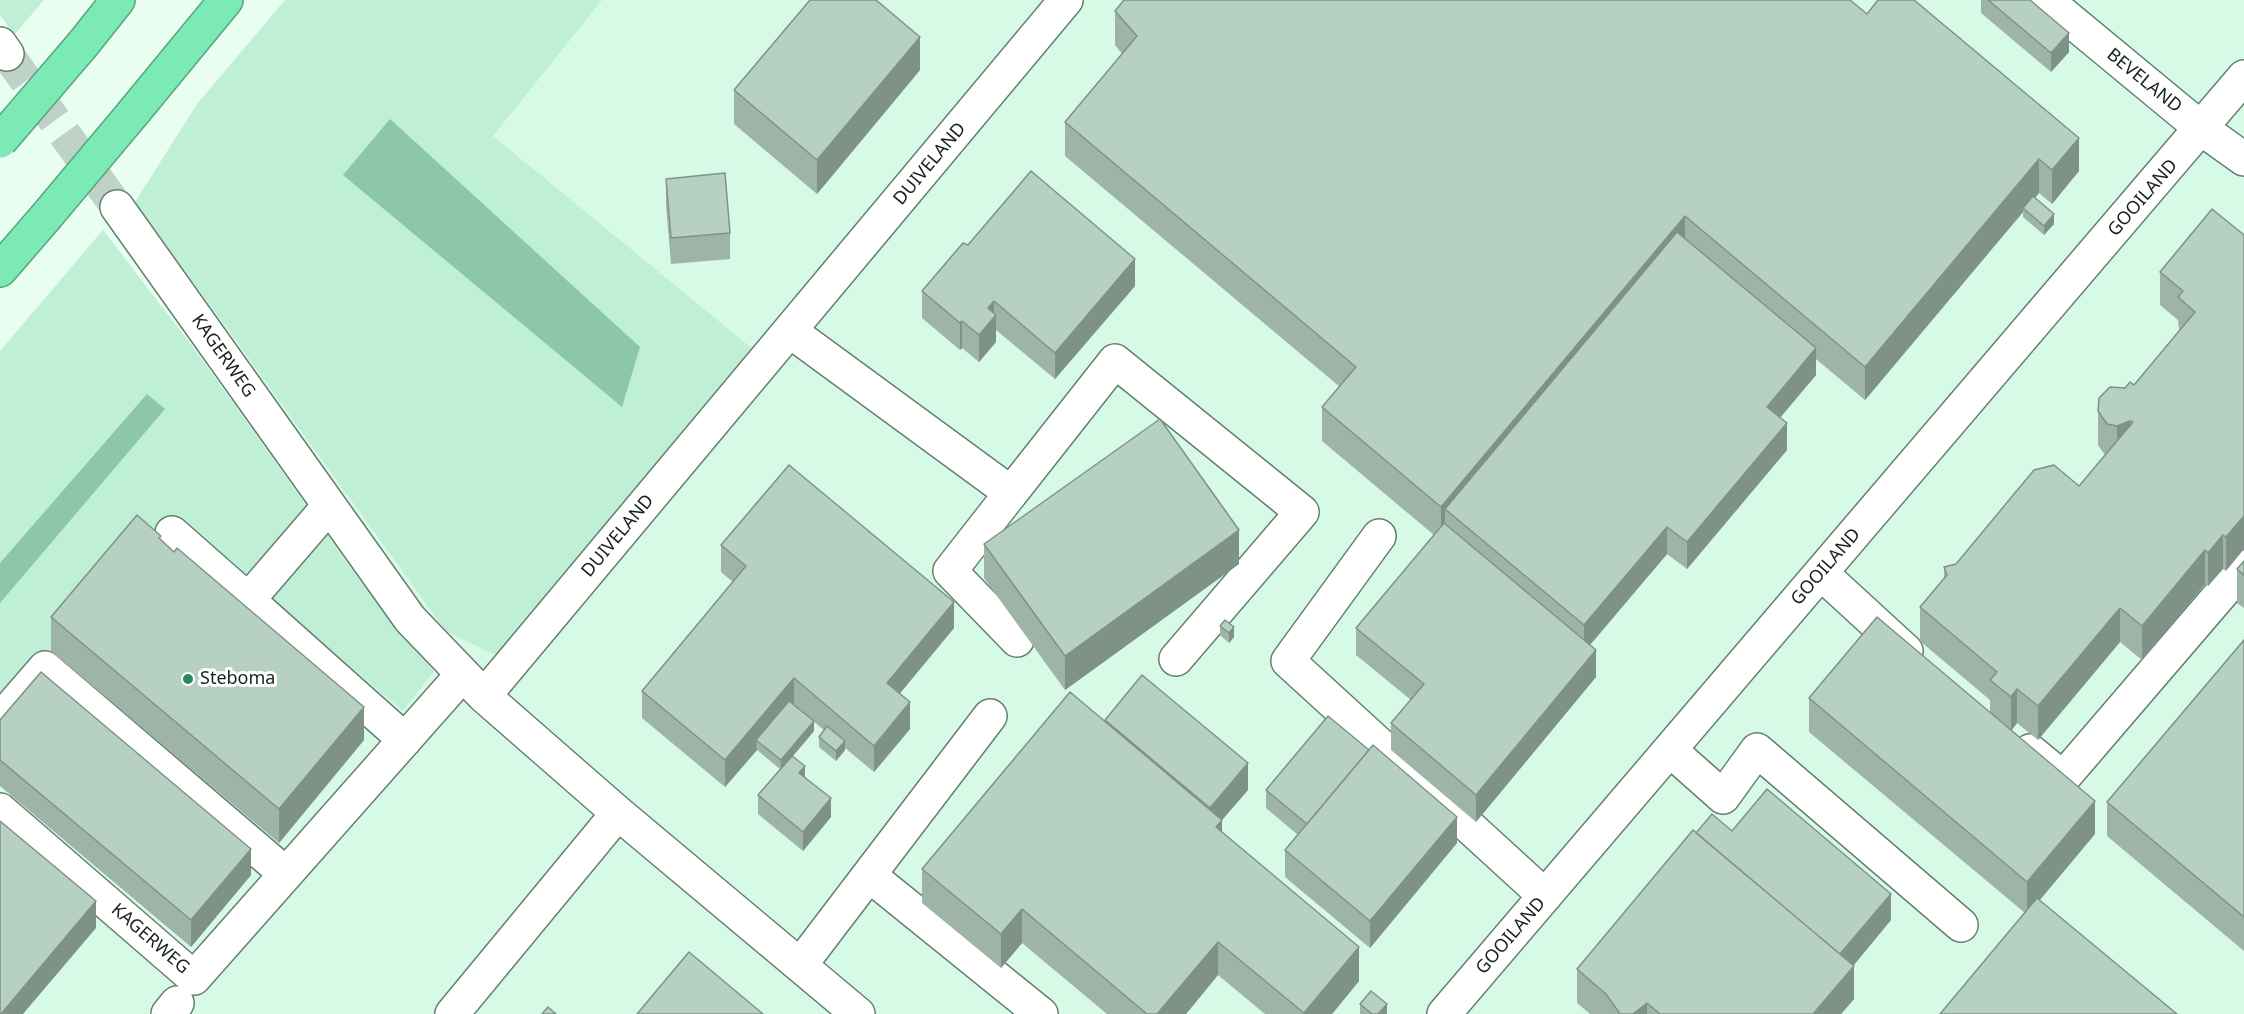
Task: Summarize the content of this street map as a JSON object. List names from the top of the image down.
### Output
{
  "streets": {
    "street": [
      "BEVELAND",
      "DUIVELAND",
      "GOOILAND",
      "KAGERWEG"
    ]
  },
  "crossings": [
    ["BEVELAND", "GOOILAND"],
    ["DUIVELAND", "KAGERWEG"]
  ],
  "places": ["Steboma"]
}
